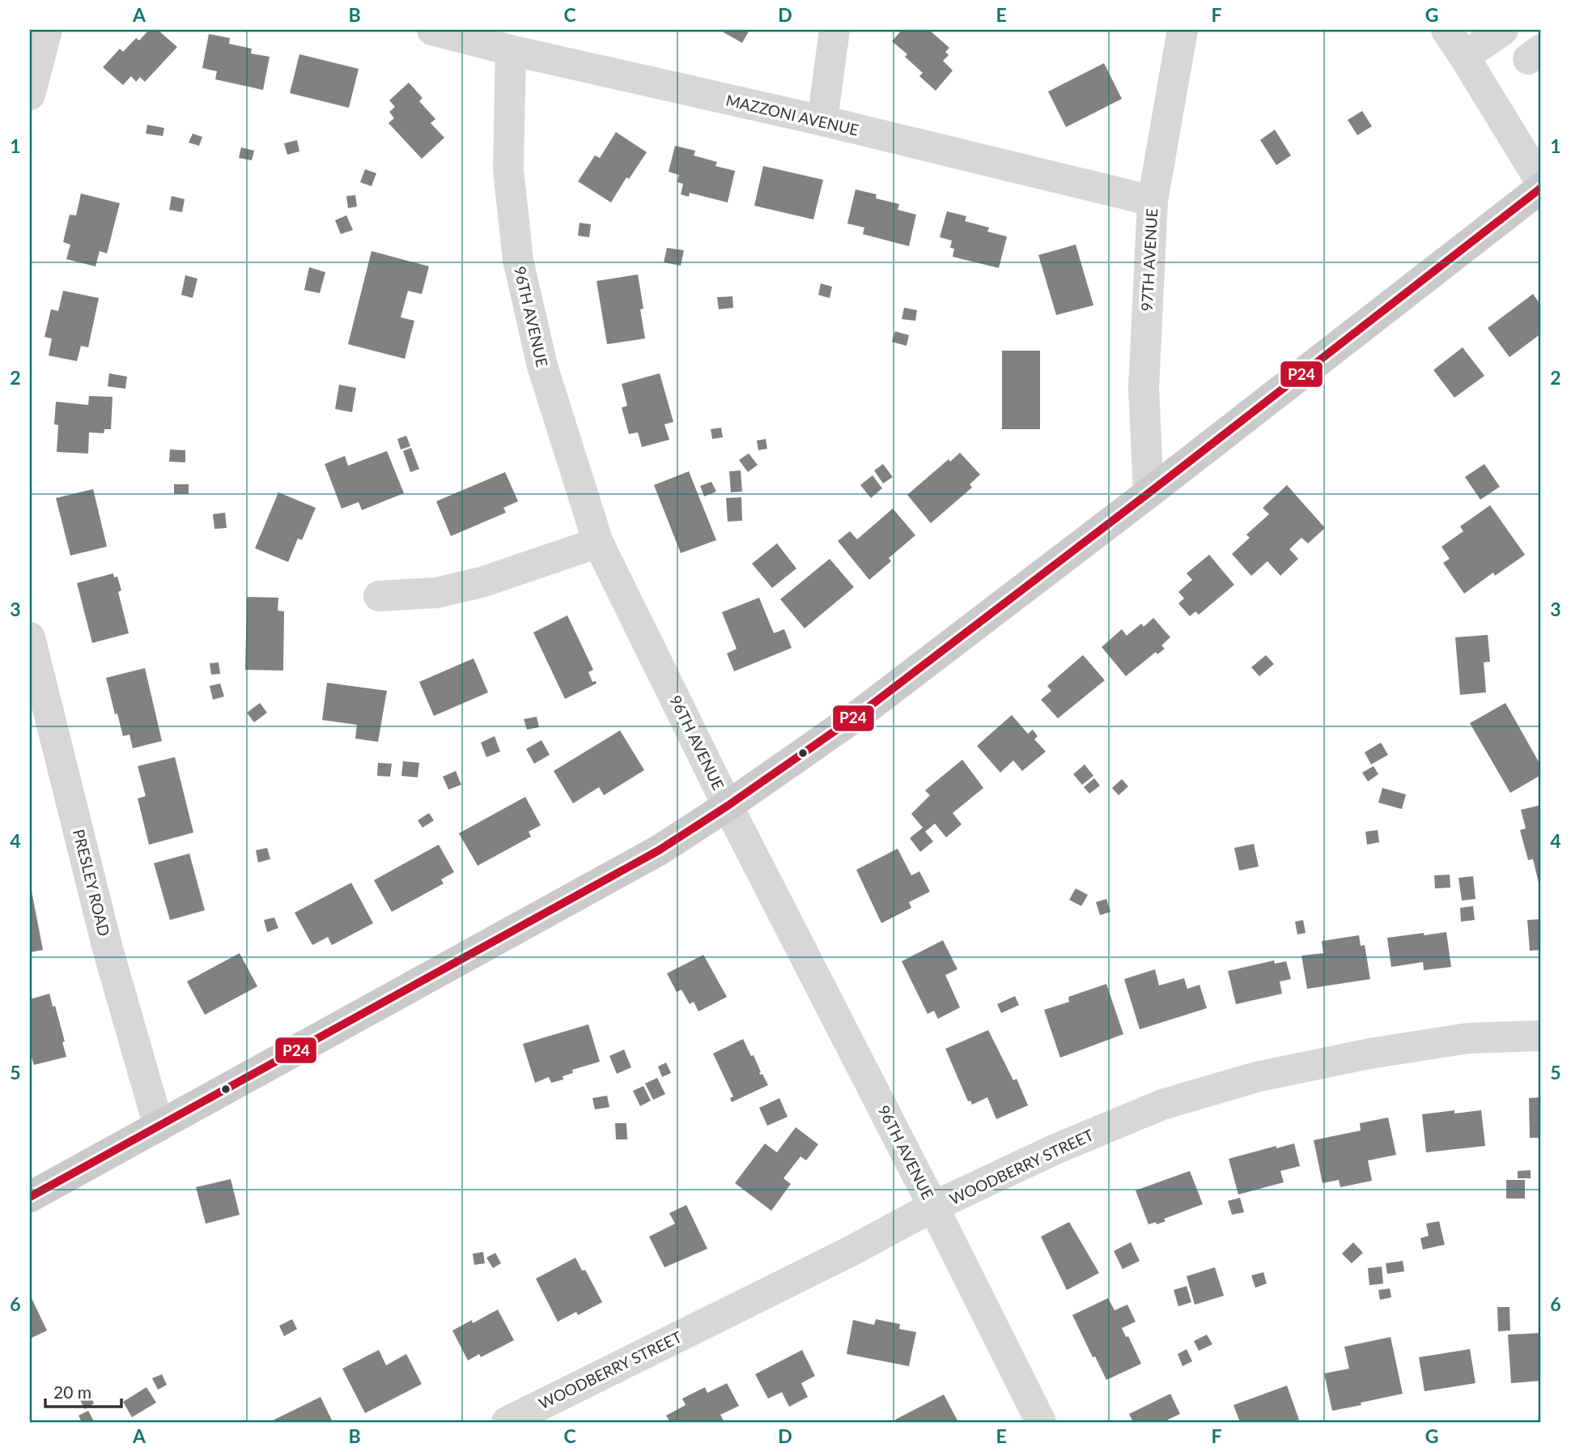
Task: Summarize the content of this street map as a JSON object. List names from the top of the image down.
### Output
{
  "streets": {
    "street": [
      "MAZZONI AVENUE",
      "97TH AVENUE",
      "96TH AVENUE",
      "PRESLEY ROAD",
      "WOODBERRY STREET"
    ]
  },
  "crossings": [
    ["MAZZONI AVENUE", "97TH AVENUE"],
    ["MAZZONI AVENUE", "96TH AVENUE"],
    ["96TH AVENUE", "WOODBERRY STREET"]
  ],
  "lines": ["transit line P24"],
  "scale_bar": "20 m",
  "grid": {
    "columns": [
      "A",
      "B",
      "C",
      "D",
      "E",
      "F",
      "G"
    ],
    "rows": [
      "1",
      "2",
      "3",
      "4",
      "5",
      "6"
    ]
  }
}
